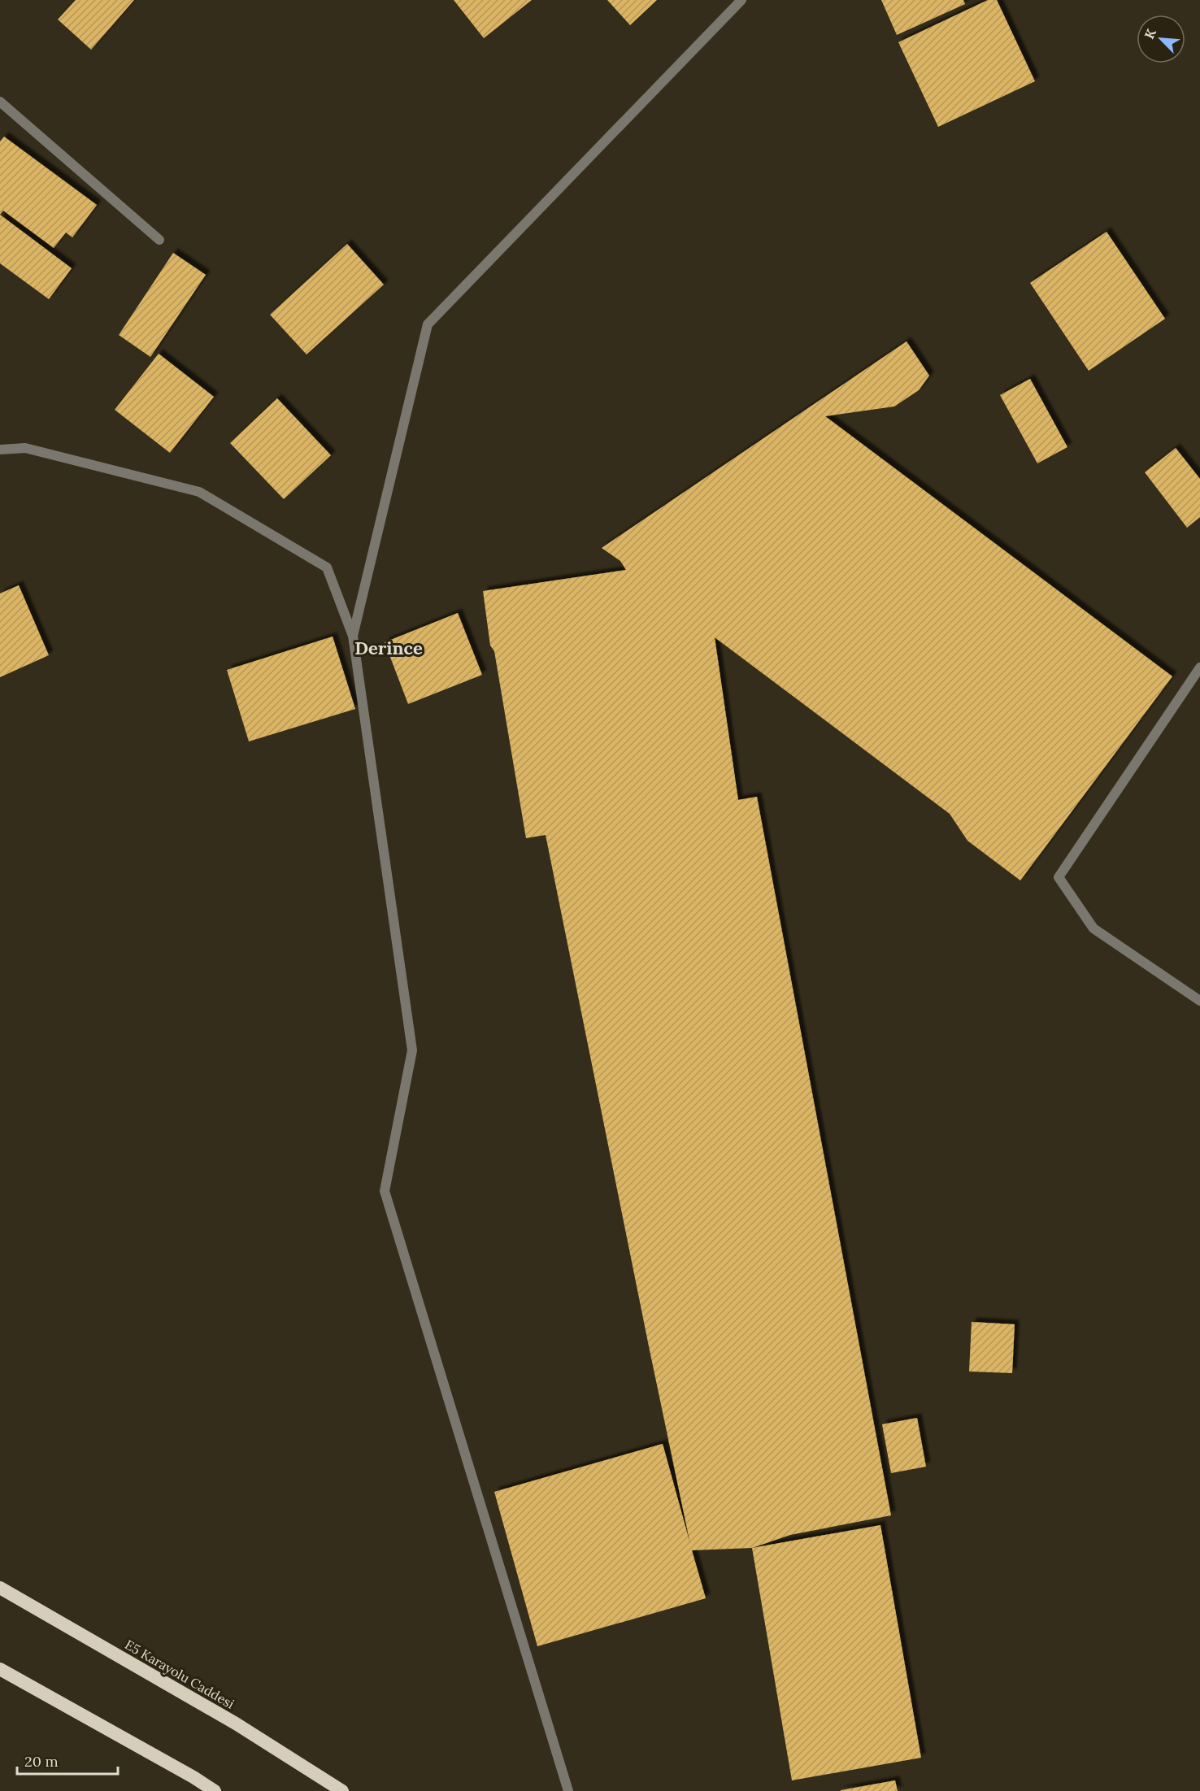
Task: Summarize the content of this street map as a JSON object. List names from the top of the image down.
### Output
{
  "streets": {
    "highway": ["E5 Karayolu Caddesi"]
  },
  "districts": ["Derince"],
  "scale_bar": "20 m",
  "north": "top left"
}
